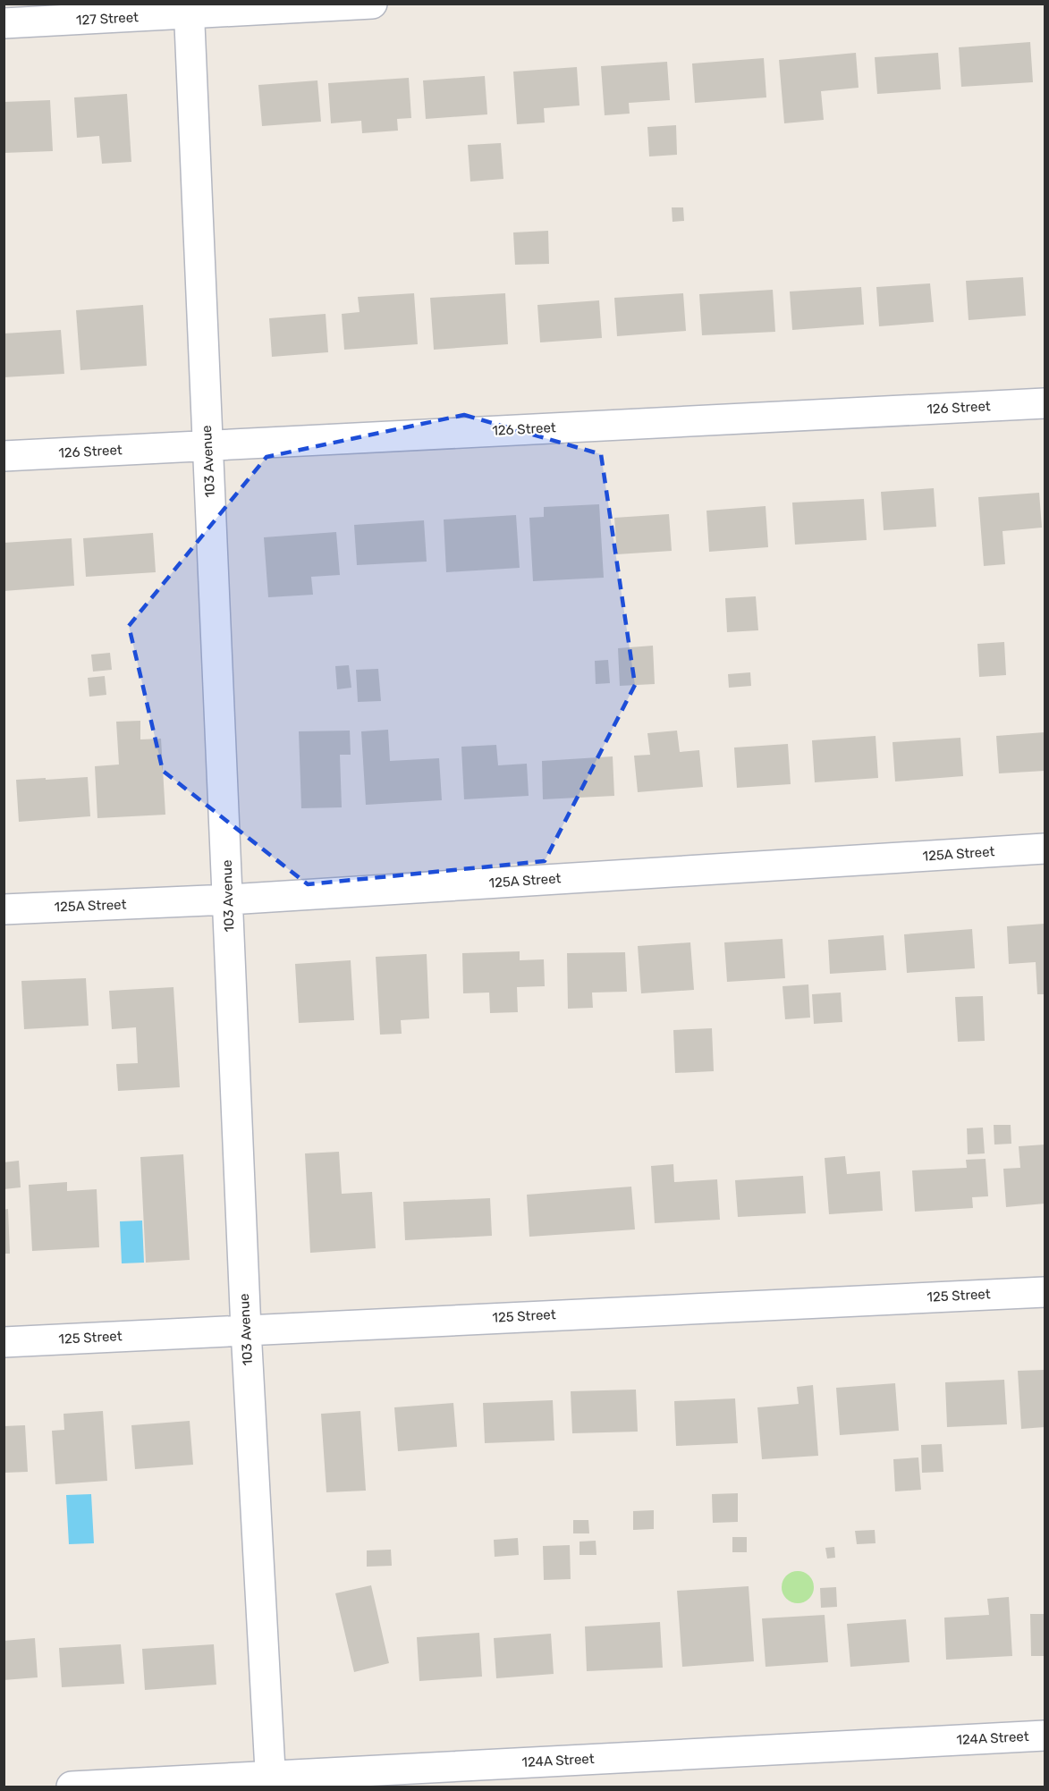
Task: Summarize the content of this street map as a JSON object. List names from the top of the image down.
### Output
{
  "streets": {
    "street": [
      "127 Street",
      "126 Street",
      "103 Avenue",
      "125A Street",
      "125 Street",
      "124A Street"
    ]
  },
  "crossings": [
    ["127 Street", "103 Avenue"],
    ["126 Street", "103 Avenue"],
    ["103 Avenue", "125A Street"],
    ["103 Avenue", "125 Street"],
    ["103 Avenue", "124A Street"]
  ]
}
